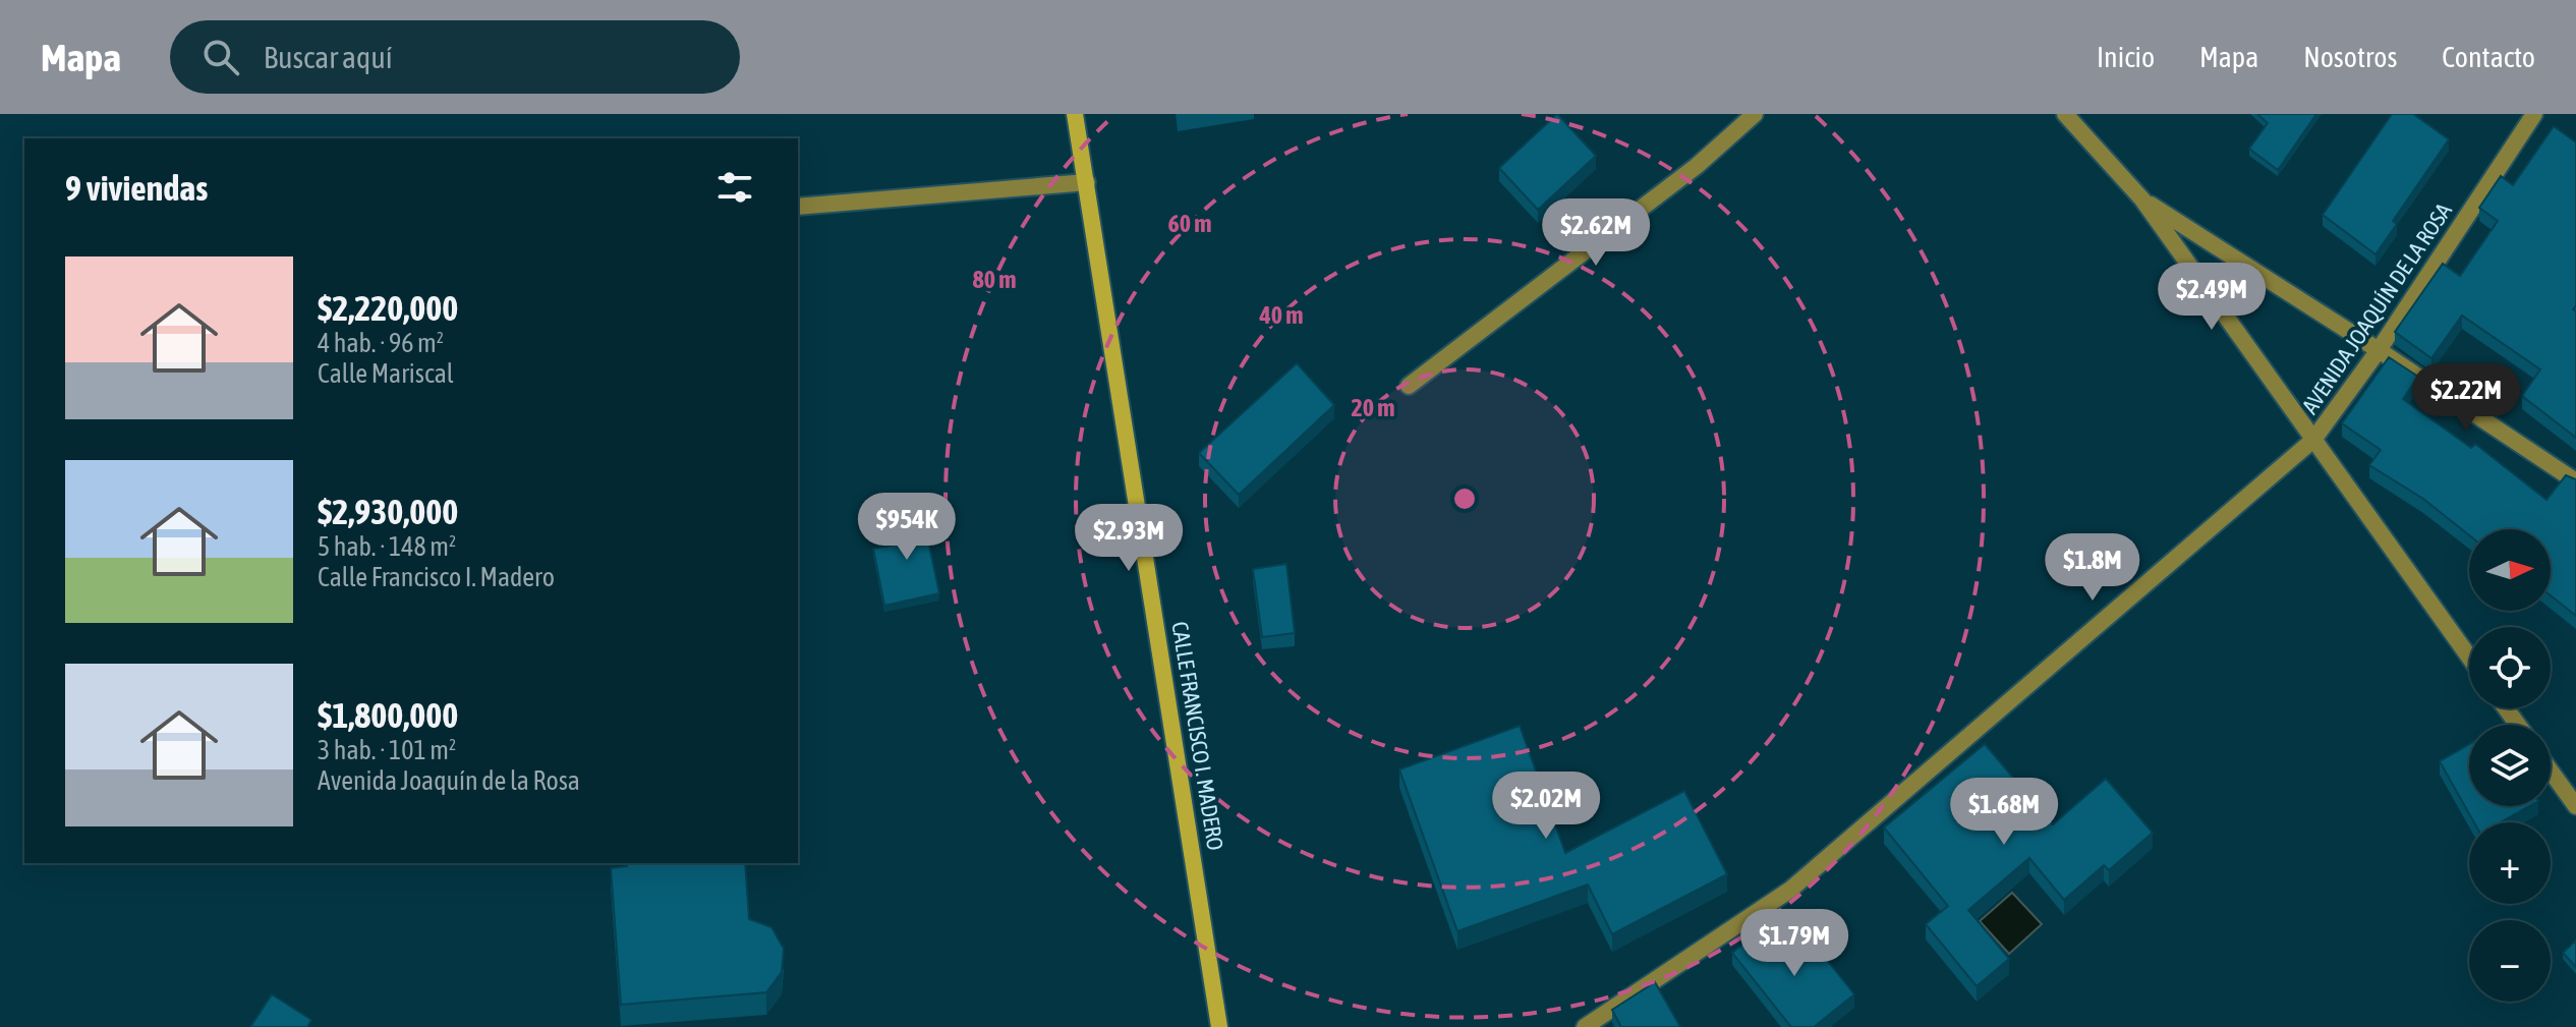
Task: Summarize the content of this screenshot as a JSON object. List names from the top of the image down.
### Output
{
  "streets": {
    "main road": ["CALLE FRANCISCO I. MADERO"],
    "street": ["AVENIDA JOAQUÍN DE LA ROSA"]
  },
  "north": "right",
  "page": {
    "header": "Mapa",
    "search": "Buscar aquí",
    "nav": [
      "Inicio",
      "Mapa",
      "Nosotros",
      "Contacto"
    ],
    "heading": "9 viviendas",
    "price": [
      "$2.62M",
      "$2.49M",
      "$2.22M",
      "$954K",
      "$2.93M",
      "$1.8M",
      "$2.02M",
      "$1.68M",
      "$1.79M"
    ],
    "list": [
      {
        "name": "$2,220,000",
        "note": "4 hab. · 96 m² · Calle Mariscal"
      },
      {
        "name": "$2,930,000",
        "note": "5 hab. · 148 m² · Calle Francisco I. Madero"
      },
      {
        "name": "$1,800,000",
        "note": "3 hab. · 101 m² · Avenida Joaquín de la Rosa"
      }
    ],
    "map_buttons": ["+", "−"]
  },
  "rings": [
    "60 m",
    "80 m",
    "40 m",
    "20 m"
  ]
}
